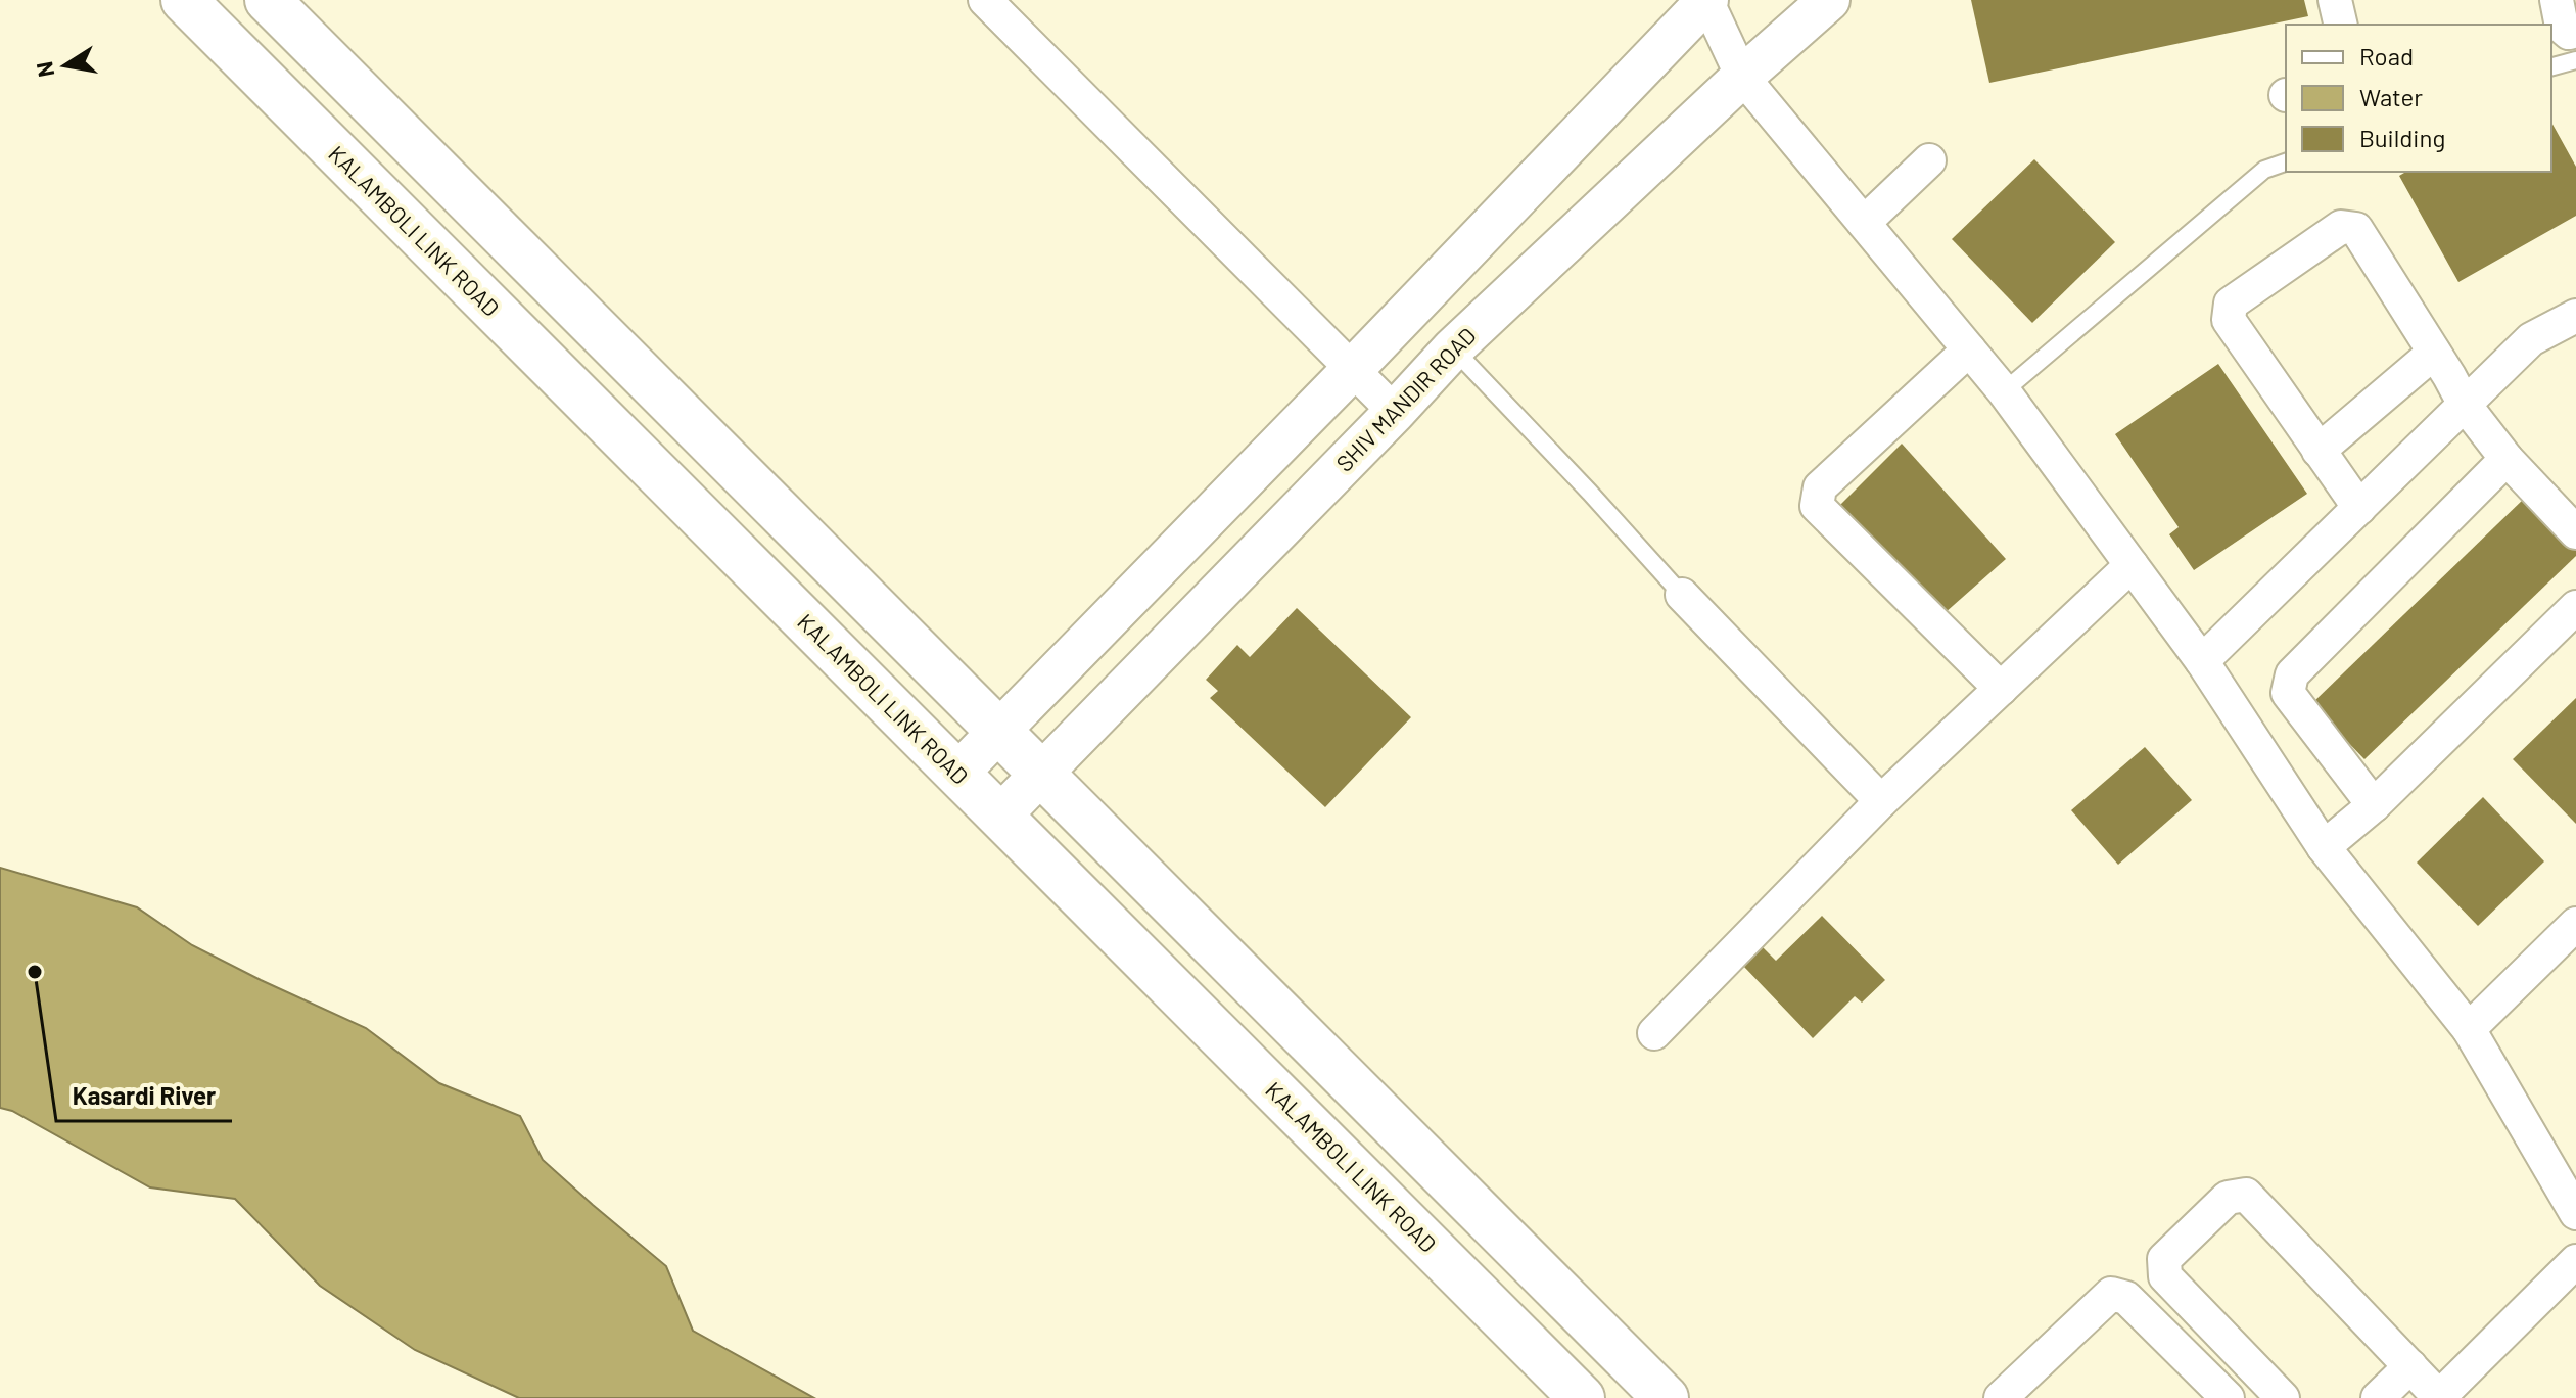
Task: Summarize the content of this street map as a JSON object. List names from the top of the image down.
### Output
{
  "streets": {
    "main road": ["KALAMBOLI LINK ROAD"],
    "street": ["SHIV MANDIR ROAD"]
  },
  "crossings": [
    ["KALAMBOLI LINK ROAD", "SHIV MANDIR ROAD"]
  ],
  "places": ["Kasardi River"],
  "legend": ["Road", "Water", "Building"],
  "north": "left"
}
